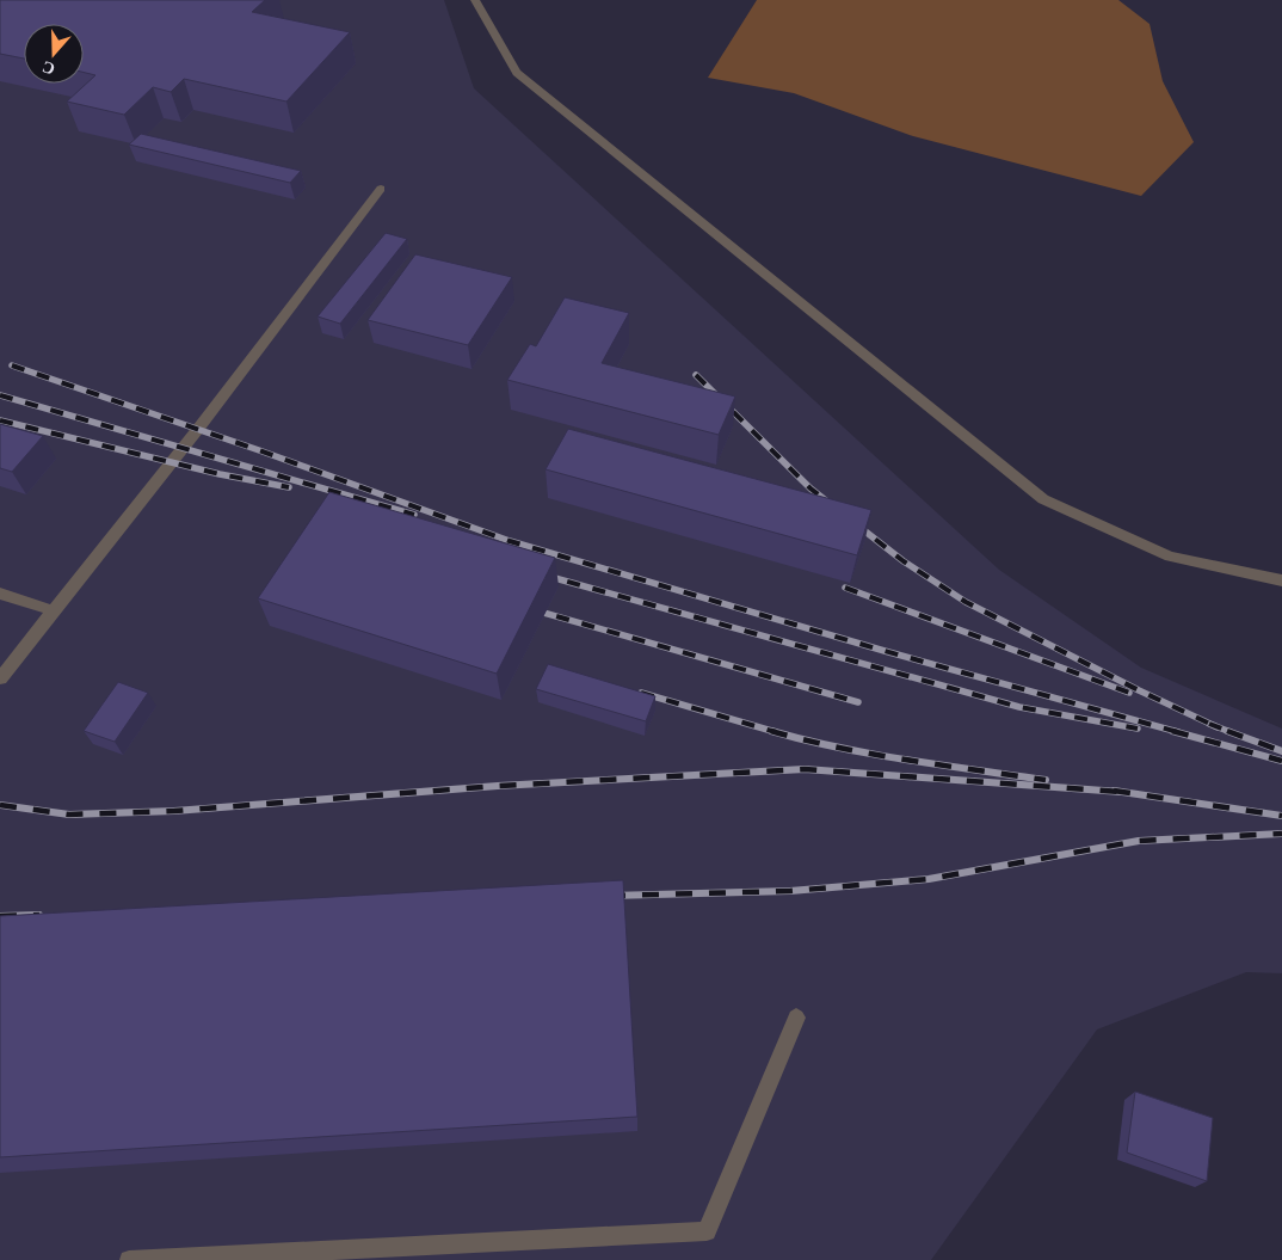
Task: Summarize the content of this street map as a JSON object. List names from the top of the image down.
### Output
{
  "north": "bottom"
}
